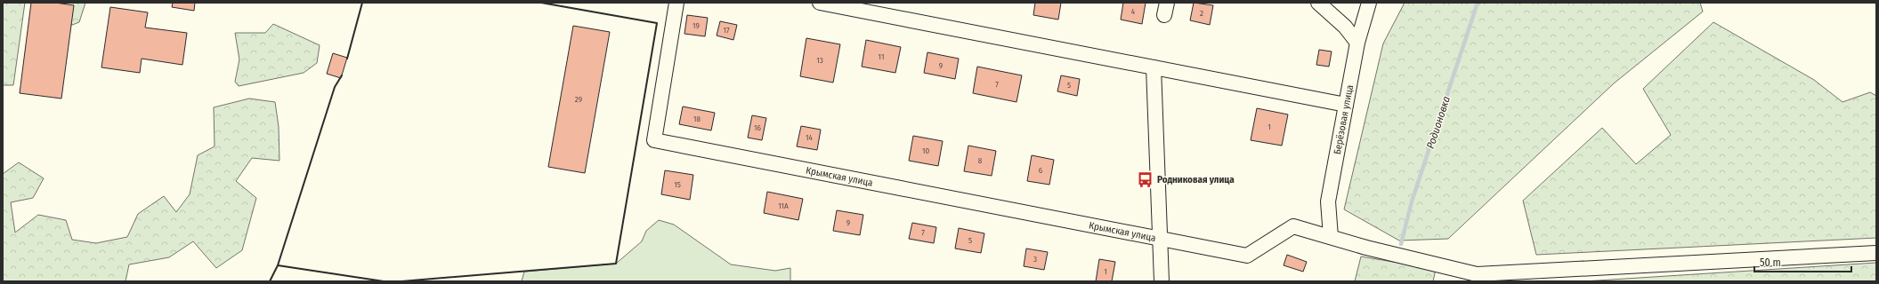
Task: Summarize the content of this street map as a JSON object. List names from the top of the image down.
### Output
{
  "streets": {
    "street": ["Берёзовая улица", "Крымская улица"]
  },
  "water": ["Родионовка"],
  "places": {
    "bus stop": ["Родниковая улица"]
  },
  "house_numbers": [
    "4",
    "2",
    "19",
    "17",
    "11",
    "13",
    "9",
    "7",
    "5",
    "29",
    "18",
    "1",
    "16",
    "14",
    "10",
    "8",
    "6",
    "15",
    "11А",
    "9",
    "7",
    "5",
    "3",
    "1"
  ],
  "scale_bar": "50 m"
}
